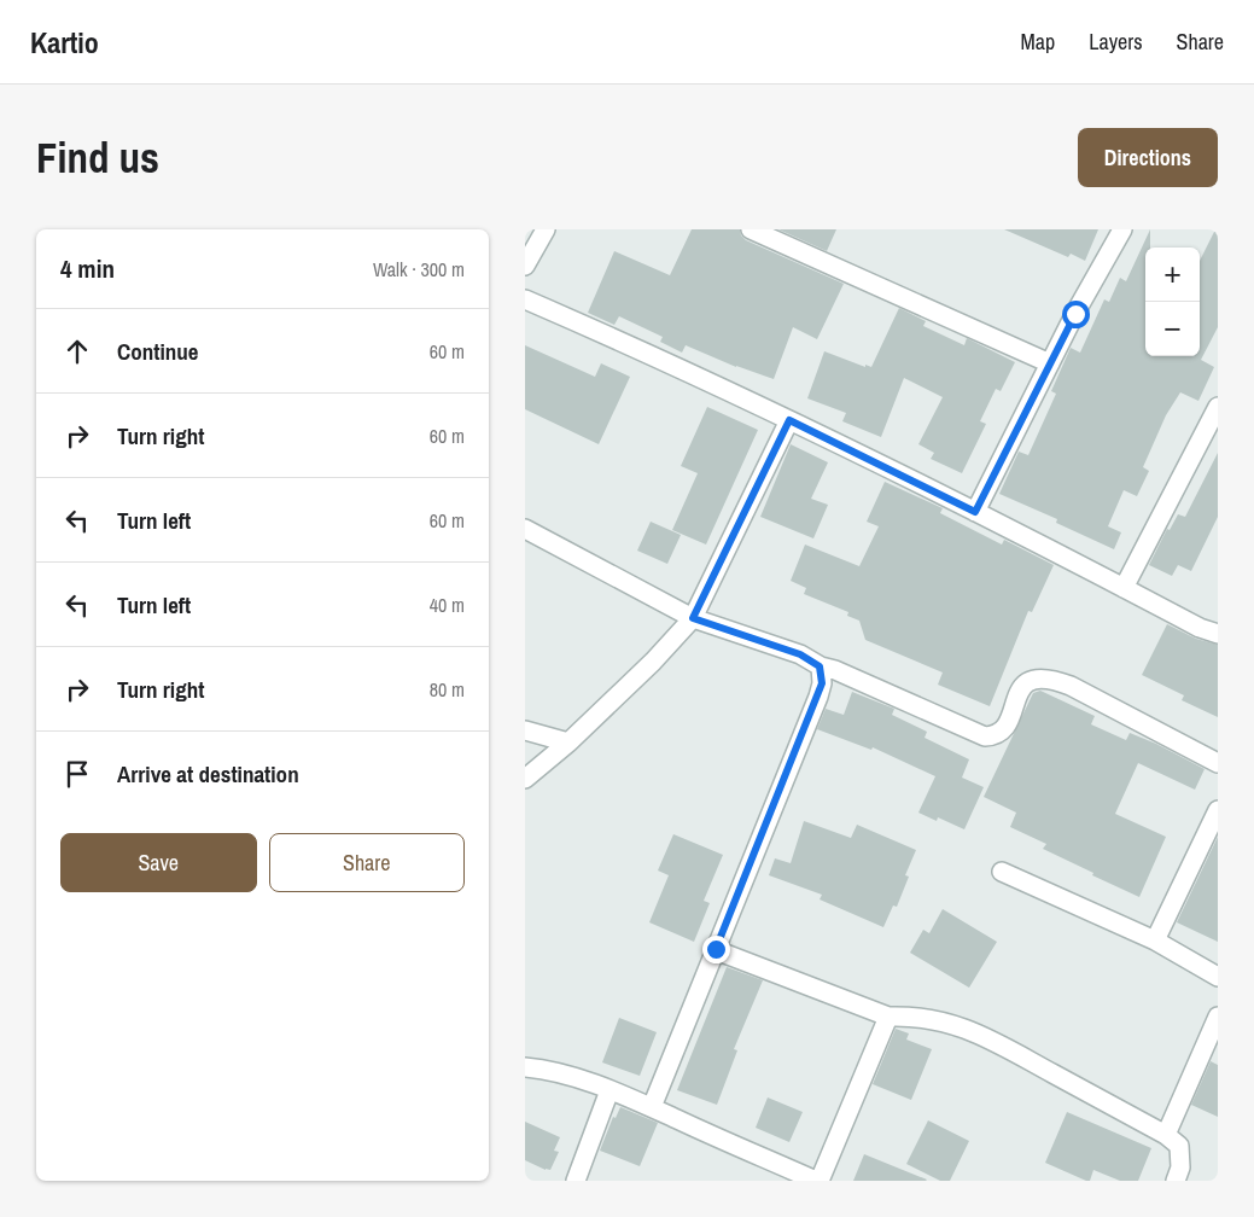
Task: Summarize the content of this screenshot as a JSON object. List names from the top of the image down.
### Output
{
  "page": {
    "header": "Kartio",
    "nav": ["Map", "Layers", "Share"],
    "buttons": [
      "Directions",
      ["Save", "Share"]
    ],
    "title": "Find us",
    "heading": ["4 min", "Walk · 300 m"],
    "map_buttons": ["+", "−"],
    "list": [
      ["Continue", "60 m"],
      ["Turn right", "60 m"],
      ["Turn left", "60 m"],
      ["Turn left", "40 m"],
      ["Turn right", "80 m"],
      "Arrive at destination"
    ]
  }
}
